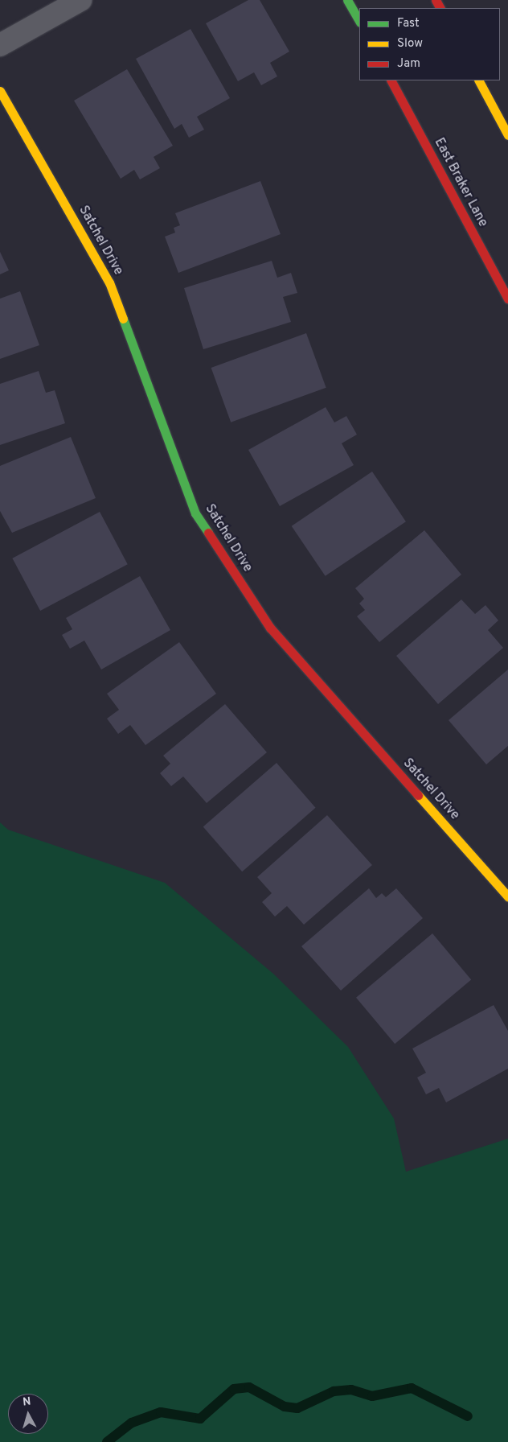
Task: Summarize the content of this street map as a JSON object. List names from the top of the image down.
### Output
{
  "streets": {
    "street": ["East Braker Lane", "Satchel Drive"]
  },
  "legend": ["Fast", "Slow", "Jam"],
  "north": "top"
}
